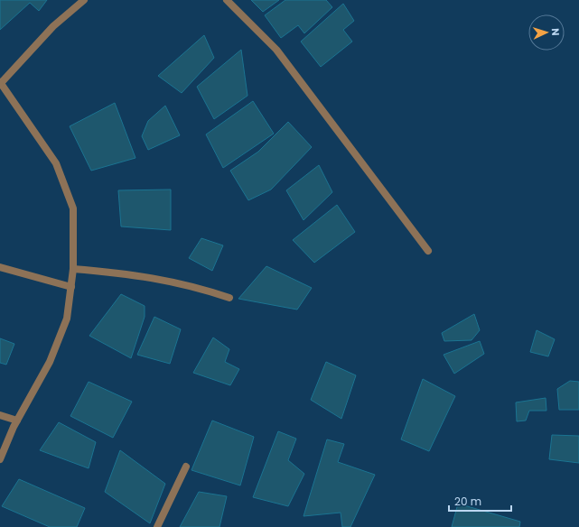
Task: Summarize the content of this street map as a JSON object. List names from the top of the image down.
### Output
{
  "scale_bar": "20 m",
  "north": "right"
}
